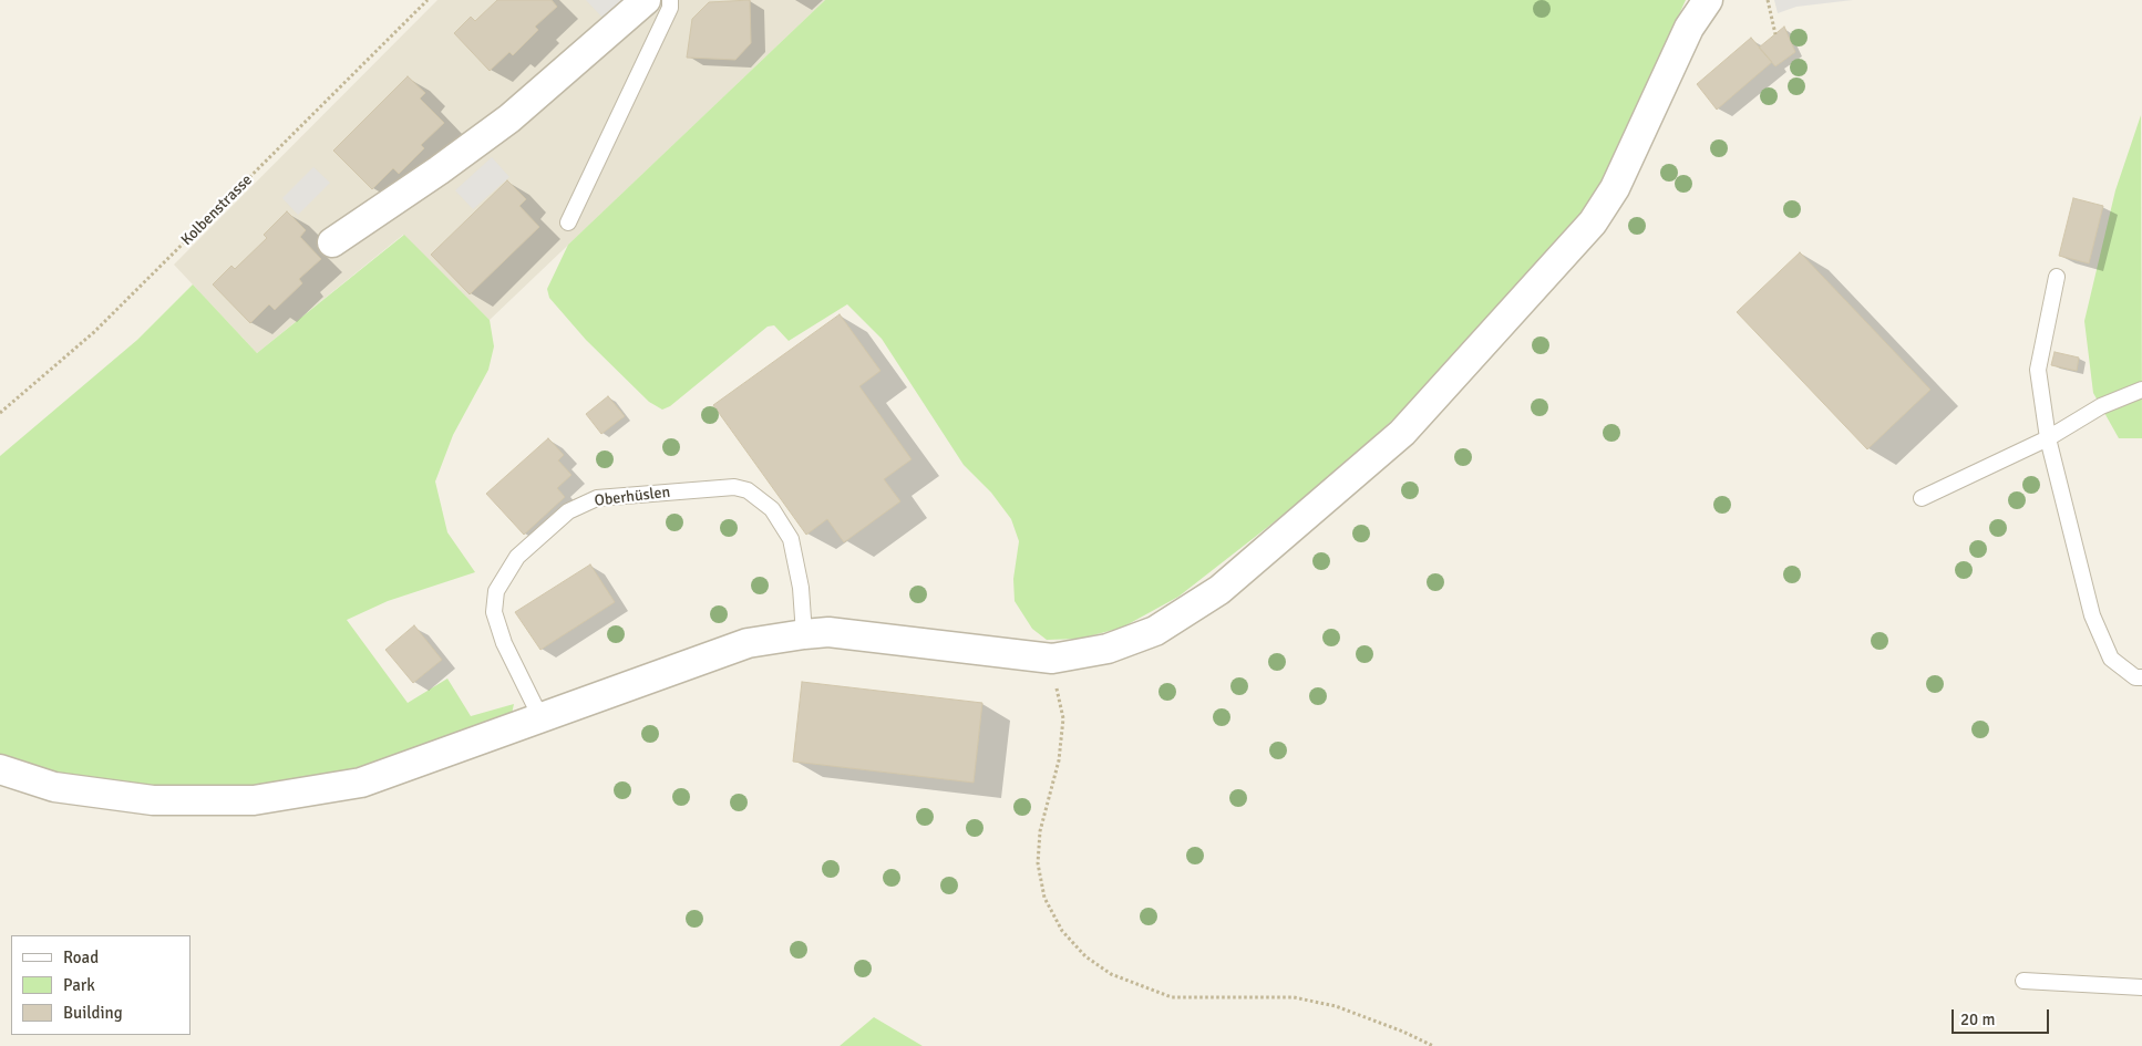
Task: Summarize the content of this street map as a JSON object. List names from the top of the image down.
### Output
{
  "streets": {
    "lane": ["Oberhüslen"],
    "path": ["Kolbenstrasse"]
  },
  "legend": ["Road", "Park", "Building"],
  "scale_bar": "20 m"
}
